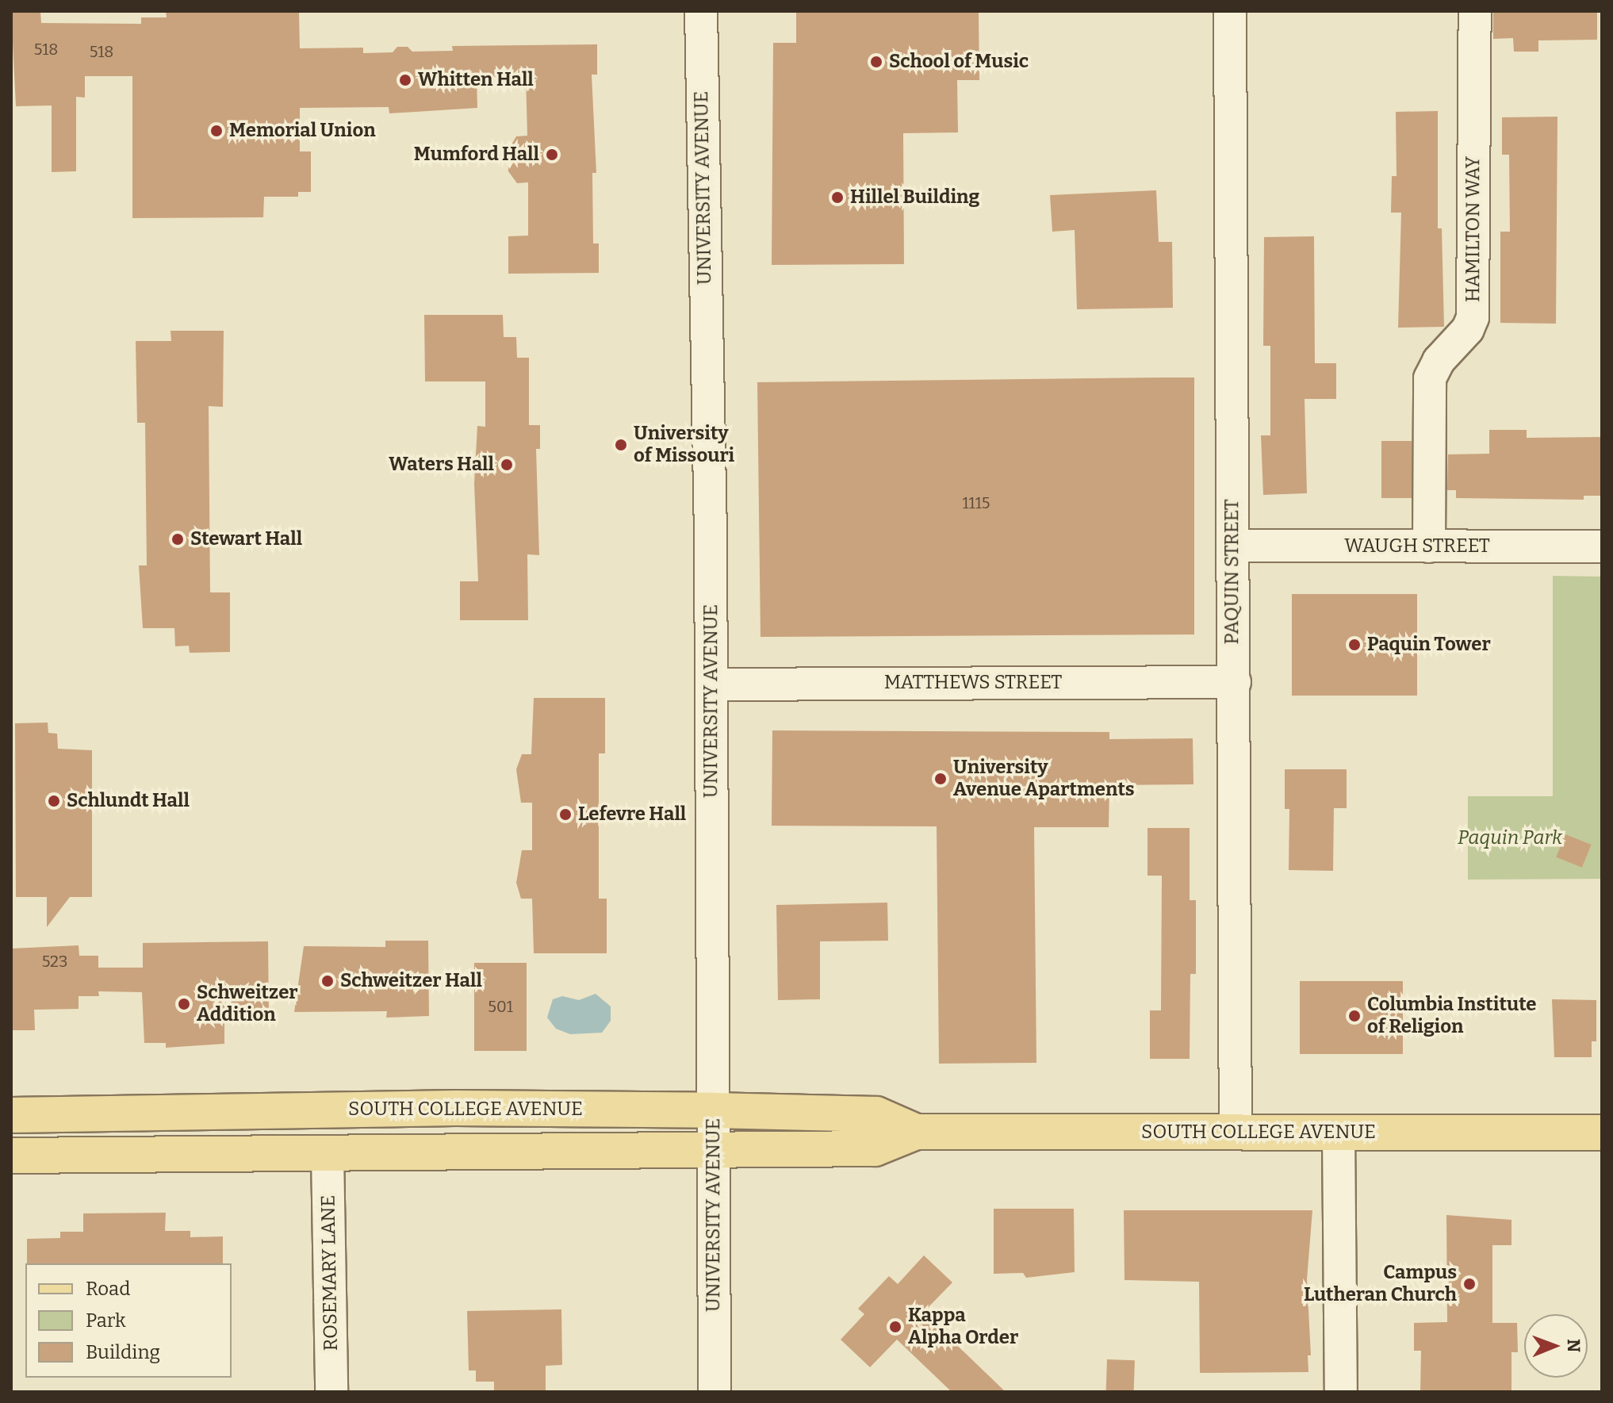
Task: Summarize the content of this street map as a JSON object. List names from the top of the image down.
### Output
{
  "streets": {
    "main road": ["SOUTH COLLEGE AVENUE"],
    "street": [
      "UNIVERSITY AVENUE",
      "HAMILTON WAY",
      "WAUGH STREET",
      "PAQUIN STREET",
      "MATTHEWS STREET",
      "ROSEMARY LANE"
    ]
  },
  "crossings": [
    ["UNIVERSITY AVENUE", "MATTHEWS STREET"],
    ["UNIVERSITY AVENUE", "SOUTH COLLEGE AVENUE"],
    ["HAMILTON WAY", "WAUGH STREET"],
    ["WAUGH STREET", "PAQUIN STREET"],
    ["PAQUIN STREET", "MATTHEWS STREET"],
    ["PAQUIN STREET", "SOUTH COLLEGE AVENUE"],
    ["SOUTH COLLEGE AVENUE", "ROSEMARY LANE"]
  ],
  "parks": ["Paquin Park"],
  "places": [
    "School of Music",
    "Whitten Hall",
    "Memorial Union",
    "Mumford Hall",
    "Hillel Building",
    "University of Missouri",
    "Waters Hall",
    "Stewart Hall",
    "Paquin Tower",
    "University Avenue Apartments",
    "Schlundt Hall",
    "Lefevre Hall",
    "Schweitzer Hall",
    "Schweitzer Addition",
    "Columbia Institute of Religion",
    "Campus Lutheran Church",
    "Kappa Alpha Order"
  ],
  "house_numbers": [
    "518",
    "518",
    "1115",
    "523",
    "501"
  ],
  "legend": ["Road", "Park", "Building"],
  "north": "right"
}
